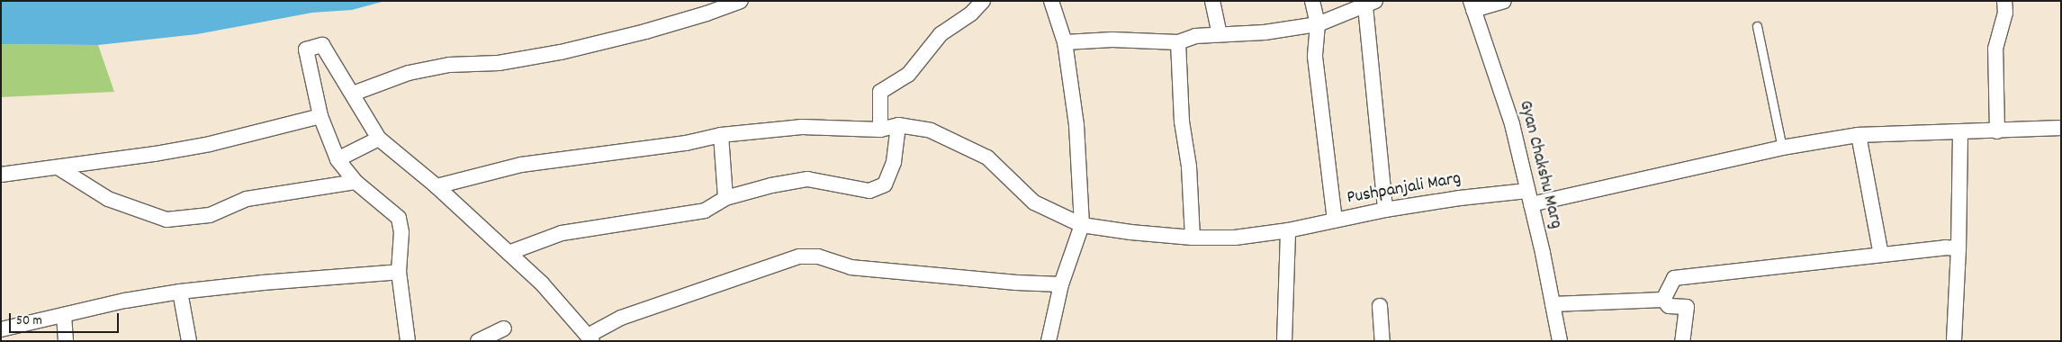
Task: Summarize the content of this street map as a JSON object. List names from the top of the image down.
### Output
{
  "streets": {
    "street": ["Gyan Chakshu Marg", "Pushpanjali Marg"]
  },
  "crossings": [
    ["Gyan Chakshu Marg", "Pushpanjali Marg"]
  ],
  "scale_bar": "50 m"
}
